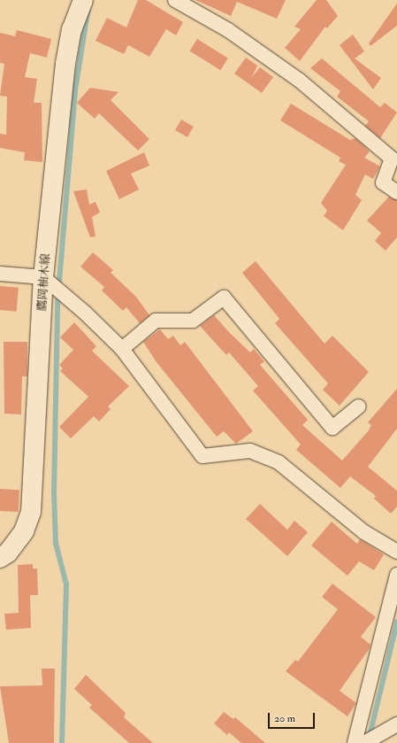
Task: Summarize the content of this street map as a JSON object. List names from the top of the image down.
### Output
{
  "streets": {
    "main road": ["鷹岡柚木線"]
  },
  "scale_bar": "20 m"
}
